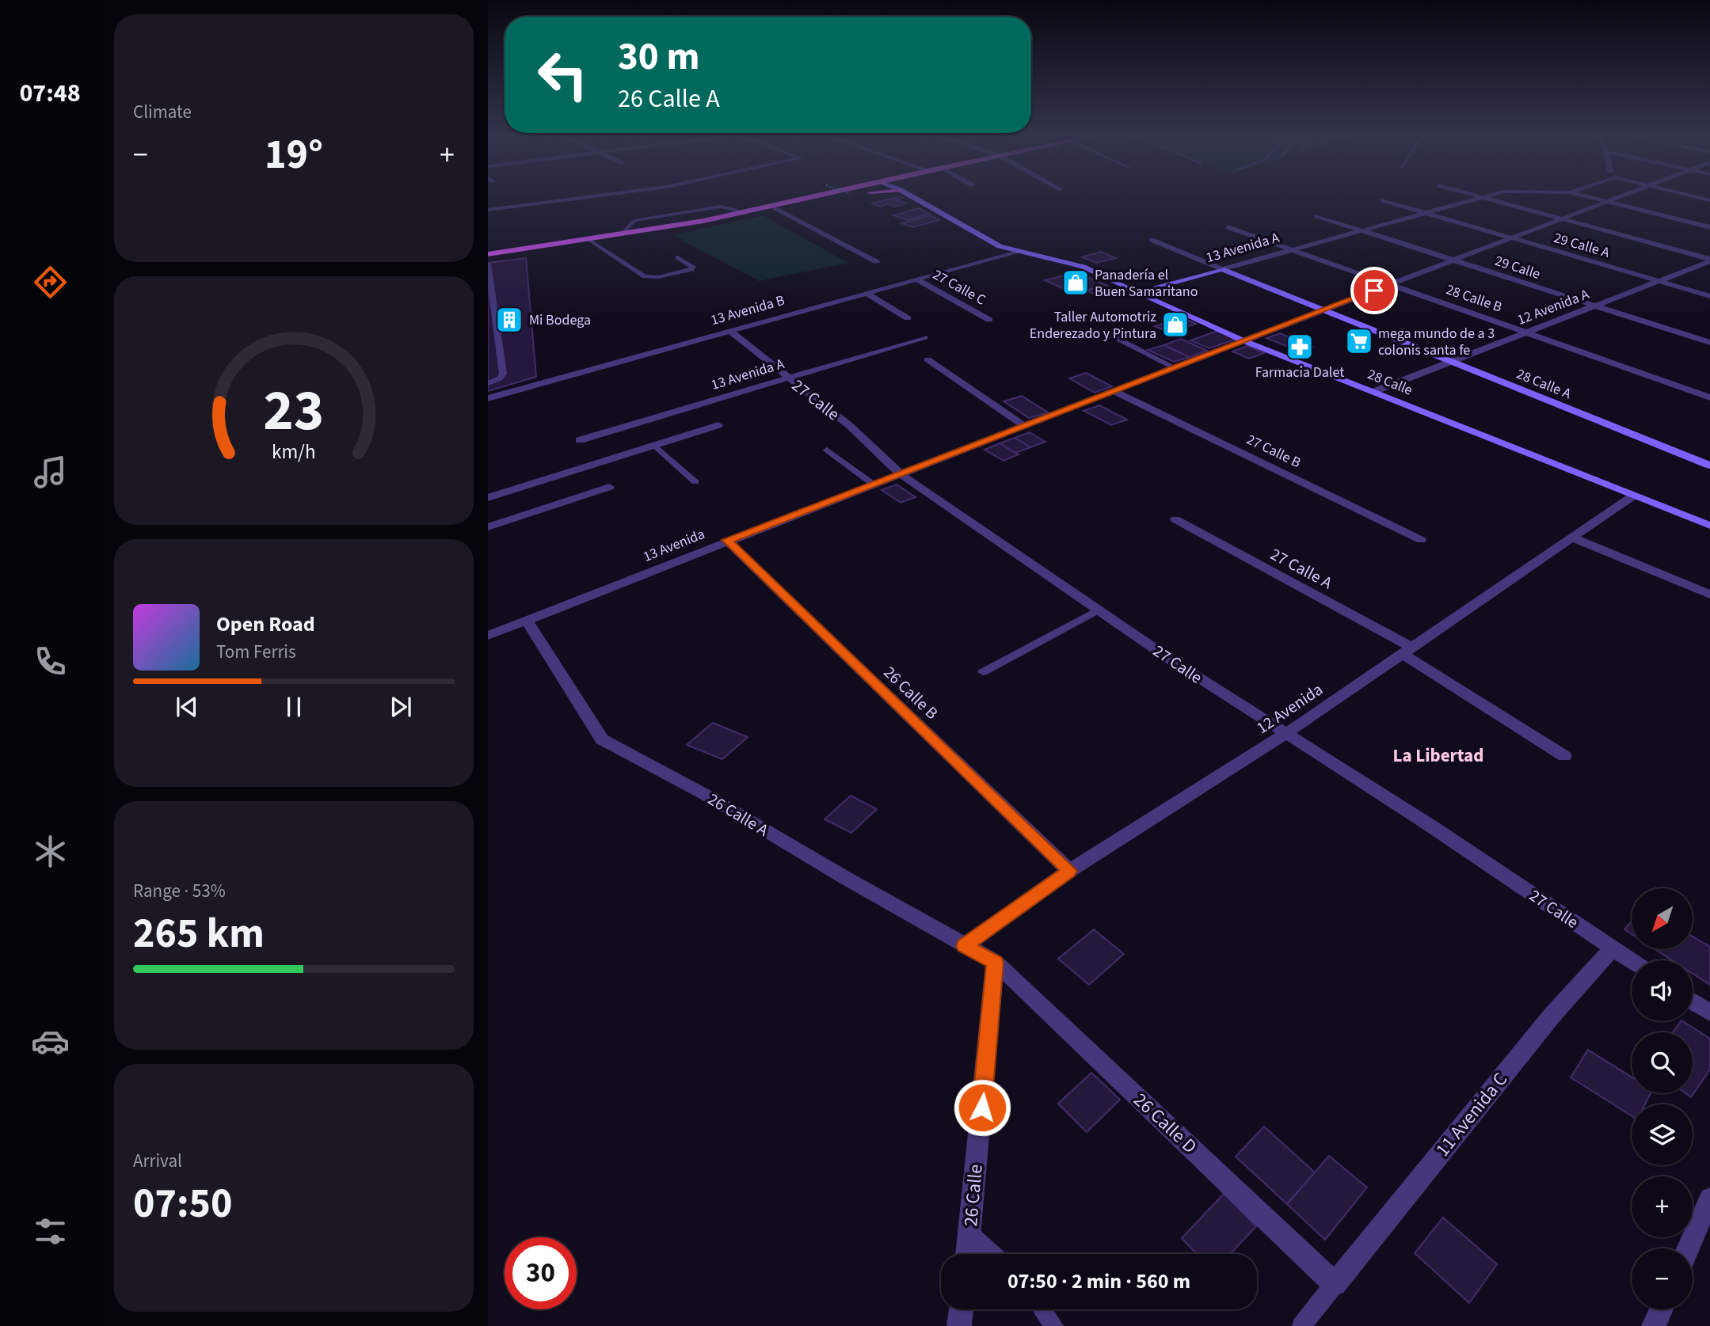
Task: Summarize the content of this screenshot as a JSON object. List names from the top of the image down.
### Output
{
  "streets": {
    "main road": ["13 Avenida A", "28 Calle", "28 Calle A"],
    "street": [
      "29 Calle A",
      "29 Calle",
      "27 Calle C",
      "28 Calle B",
      "12 Avenida A",
      "13 Avenida B",
      "27 Calle",
      "27 Calle B",
      "13 Avenida",
      "27 Calle A",
      "26 Calle B",
      "12 Avenida",
      "26 Calle A",
      "11 Avenida C",
      "26 Calle D",
      "26 Calle"
    ]
  },
  "crossings": [
    ["29 Calle A", "13 Avenida A"],
    ["29 Calle A", "12 Avenida A"],
    ["29 Calle A", "13 Avenida"],
    ["13 Avenida A", "29 Calle"],
    ["13 Avenida A", "28 Calle B"],
    ["13 Avenida A", "28 Calle"],
    ["13 Avenida A", "28 Calle A"],
    ["13 Avenida A", "27 Calle"],
    ["29 Calle", "12 Avenida A"],
    ["29 Calle", "13 Avenida"],
    ["27 Calle C", "13 Avenida B"],
    ["28 Calle B", "12 Avenida A"],
    ["28 Calle B", "13 Avenida"],
    ["12 Avenida A", "28 Calle"],
    ["12 Avenida A", "28 Calle A"],
    ["13 Avenida B", "28 Calle"],
    ["13 Avenida B", "27 Calle"],
    ["28 Calle", "13 Avenida"],
    ["28 Calle", "12 Avenida"],
    ["28 Calle A", "13 Avenida"],
    ["27 Calle", "13 Avenida"],
    ["27 Calle", "12 Avenida"],
    ["27 Calle", "11 Avenida C"],
    ["27 Calle B", "13 Avenida"],
    ["13 Avenida", "26 Calle B"],
    ["13 Avenida", "26 Calle A"],
    ["27 Calle A", "12 Avenida"],
    ["26 Calle B", "12 Avenida"],
    ["12 Avenida", "26 Calle A"],
    ["26 Calle A", "26 Calle D"],
    ["26 Calle A", "26 Calle"],
    ["11 Avenida C", "26 Calle D"],
    ["26 Calle D", "26 Calle"]
  ],
  "districts": ["La Libertad"],
  "places": {
    "shop": ["Panadería el Buen Samaritano", "Taller Automotriz Enderezado y Pintura"],
    "building": ["Mi Bodega"],
    "supermarket": ["mega mundo de a 3 colonis santa fe"],
    "pharmacy": ["Farmacia Dalet"]
  },
  "north": "bottom left",
  "page": {
    "tabs": "07:48",
    "tile": [
      "Climate",
      ["Range · 53%", "265 km"],
      ["Arrival", "07:50"]
    ],
    "turn": ["30 m", "26 Calle A"],
    "heat": ["−", "19°", "+"],
    "song": ["Open Road", "Tom Ferris"],
    "map_buttons": ["+", "−"],
    "limit": "30",
    "trip": "07:50 · 2 min · 560 m",
    "gauge": ["23", "km/h"]
  }
}
